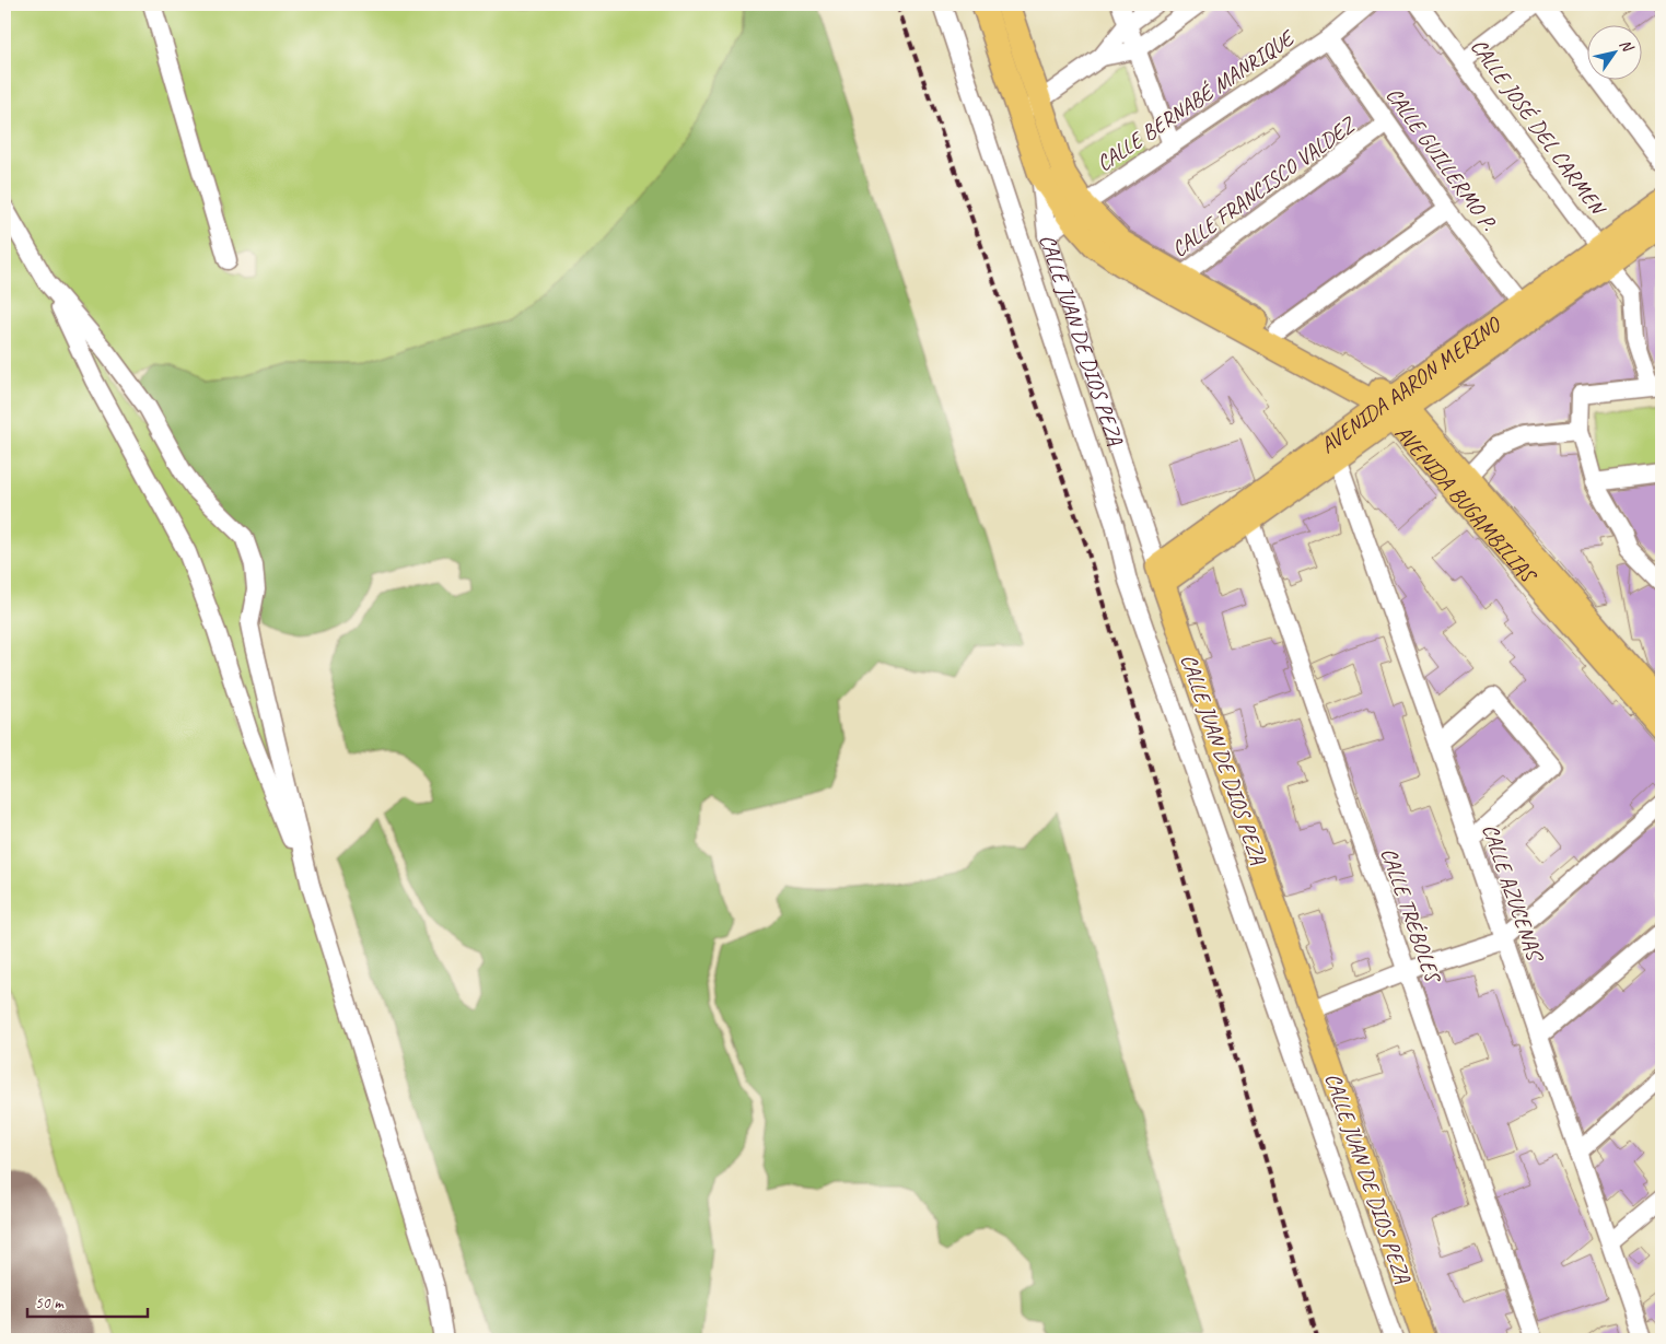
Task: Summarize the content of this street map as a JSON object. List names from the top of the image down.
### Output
{
  "streets": {
    "main road": ["CALLE JUAN DE DIOS PEZA", "AVENIDA AARON MERINO", "AVENIDA BUGAMBILIAS"],
    "street": [
      "CALLE BERNABÉ MANRIQUE",
      "CALLE JOSÉ DEL CARMEN",
      "CALLE GUILLERMO P.",
      "CALLE FRANCISCO VALDEZ",
      "CALLE AZUCENAS",
      "CALLE TRÉBOLES"
    ]
  },
  "crossings": [
    ["CALLE BERNABÉ MANRIQUE", "CALLE GUILLERMO P."],
    ["CALLE BERNABÉ MANRIQUE", "CALLE JUAN DE DIOS PEZA"],
    ["CALLE BERNABÉ MANRIQUE", "AVENIDA BUGAMBILIAS"],
    ["CALLE JOSÉ DEL CARMEN", "AVENIDA AARON MERINO"],
    ["CALLE GUILLERMO P.", "CALLE FRANCISCO VALDEZ"],
    ["CALLE GUILLERMO P.", "AVENIDA AARON MERINO"],
    ["CALLE FRANCISCO VALDEZ", "AVENIDA BUGAMBILIAS"],
    ["CALLE JUAN DE DIOS PEZA", "AVENIDA AARON MERINO"],
    ["CALLE JUAN DE DIOS PEZA", "AVENIDA BUGAMBILIAS"],
    ["AVENIDA AARON MERINO", "AVENIDA BUGAMBILIAS"],
    ["AVENIDA AARON MERINO", "CALLE AZUCENAS"],
    ["AVENIDA AARON MERINO", "CALLE TRÉBOLES"]
  ],
  "scale_bar": "50 m",
  "north": "top right"
}
